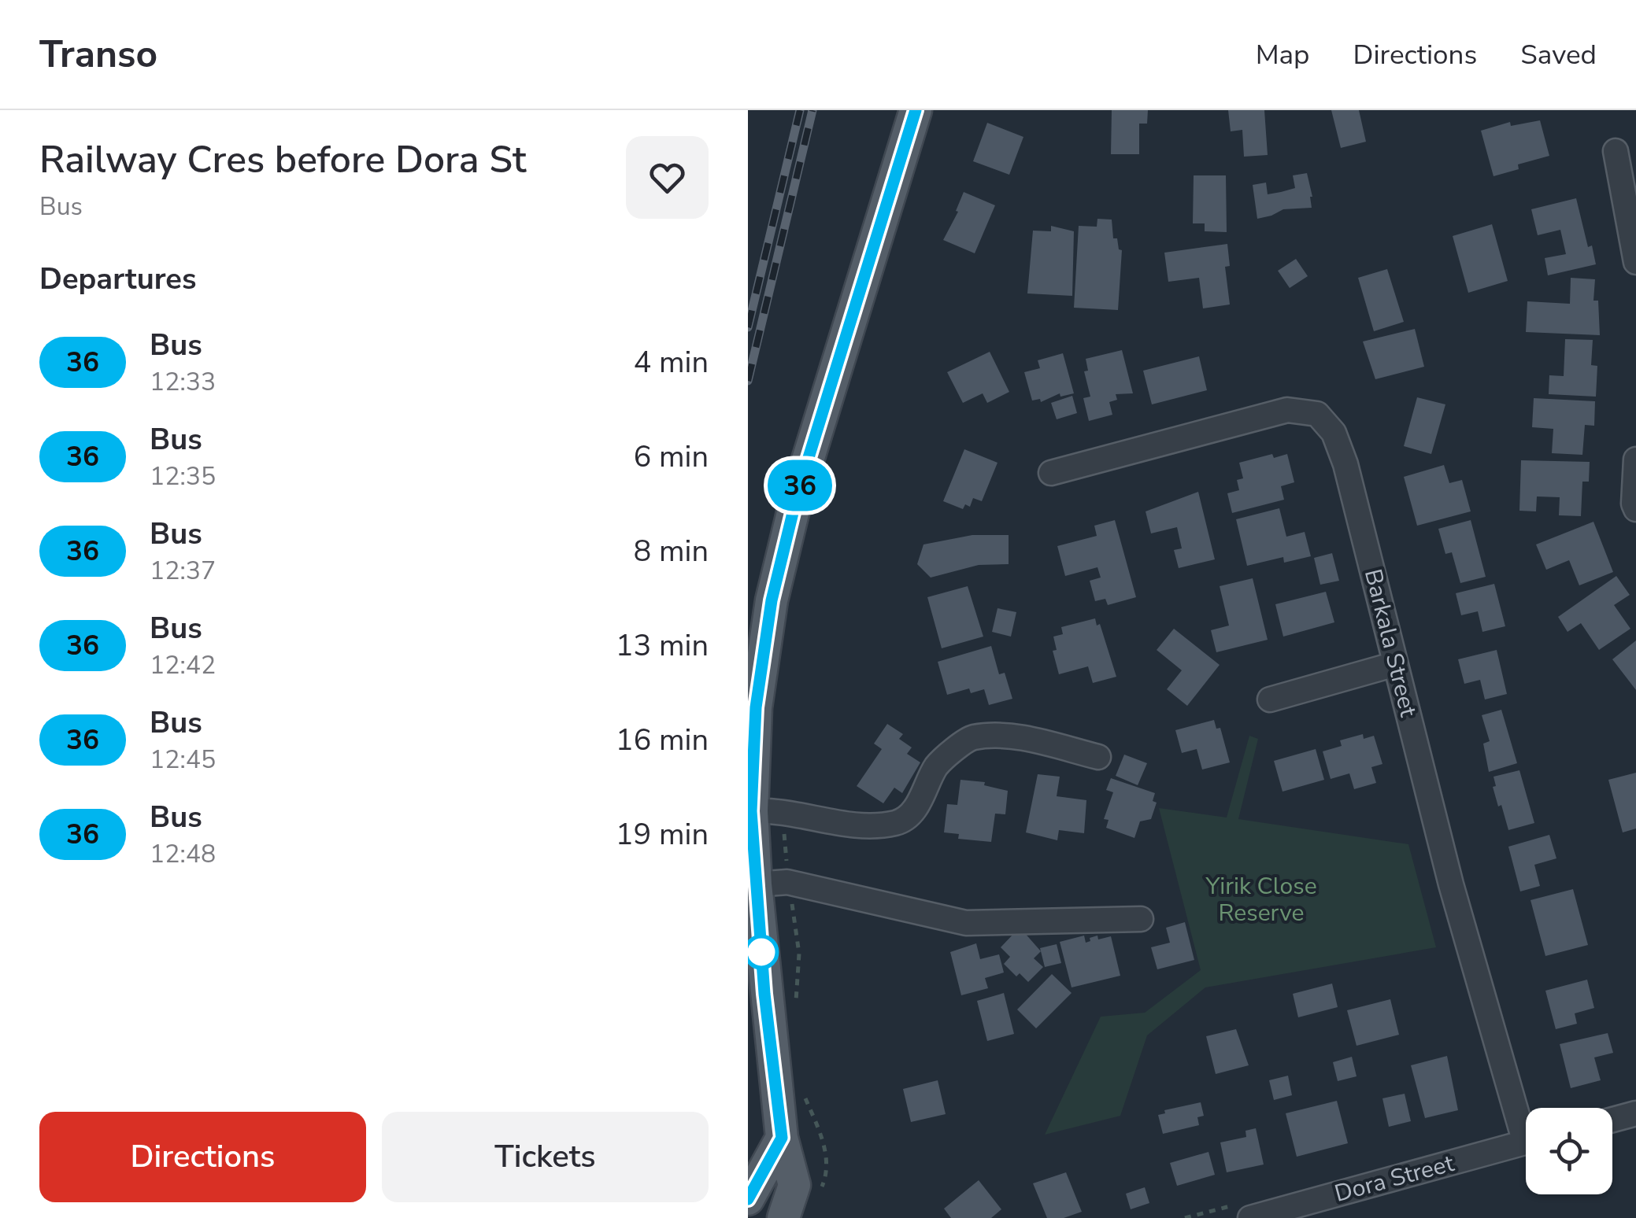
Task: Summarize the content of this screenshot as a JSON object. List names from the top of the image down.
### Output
{
  "streets": {
    "street": ["Barkala Street", "Dora Street"]
  },
  "parks": ["Yirik Close Reserve"],
  "lines": ["bus line 36"],
  "page": {
    "header": "Transo",
    "nav": ["Map", "Directions", "Saved"],
    "heading": [
      ["Railway Cres before Dora St", "Bus"],
      "Departures"
    ],
    "on_map": "36",
    "list": [
      {
        "mark": "36",
        "name": "Bus",
        "note": "12:33",
        "value": "4 min"
      },
      {
        "mark": "36",
        "name": "Bus",
        "note": "12:35",
        "value": "6 min"
      },
      {
        "mark": "36",
        "name": "Bus",
        "note": "12:37",
        "value": "8 min"
      },
      {
        "mark": "36",
        "name": "Bus",
        "note": "12:42",
        "value": "13 min"
      },
      {
        "mark": "36",
        "name": "Bus",
        "note": "12:45",
        "value": "16 min"
      },
      {
        "mark": "36",
        "name": "Bus",
        "note": "12:48",
        "value": "19 min"
      }
    ],
    "buttons": ["Directions", "Tickets"]
  }
}
